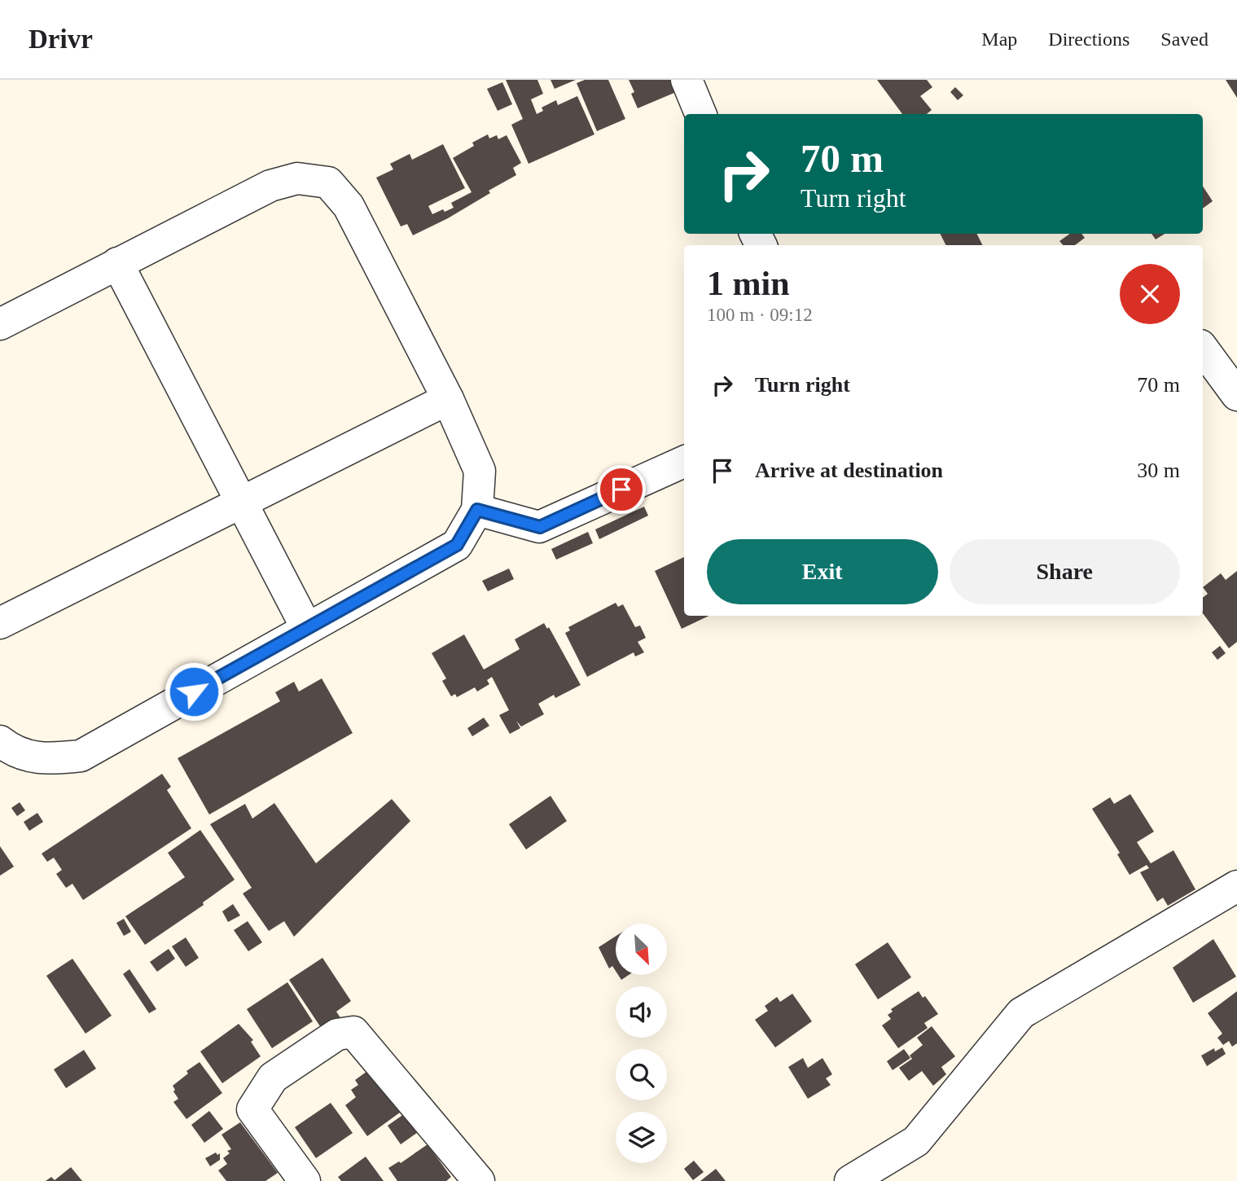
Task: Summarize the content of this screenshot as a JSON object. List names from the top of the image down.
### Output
{
  "north": "bottom right",
  "page": {
    "header": "Drivr",
    "nav": ["Map", "Directions", "Saved"],
    "turn": ["70 m", "Turn right"],
    "heading": ["1 min", "100 m · 09:12"],
    "list": [
      {
        "name": "Turn right",
        "value": "70 m"
      },
      {
        "name": "Arrive at destination",
        "value": "30 m"
      }
    ],
    "buttons": ["Exit", "Share"]
  }
}
